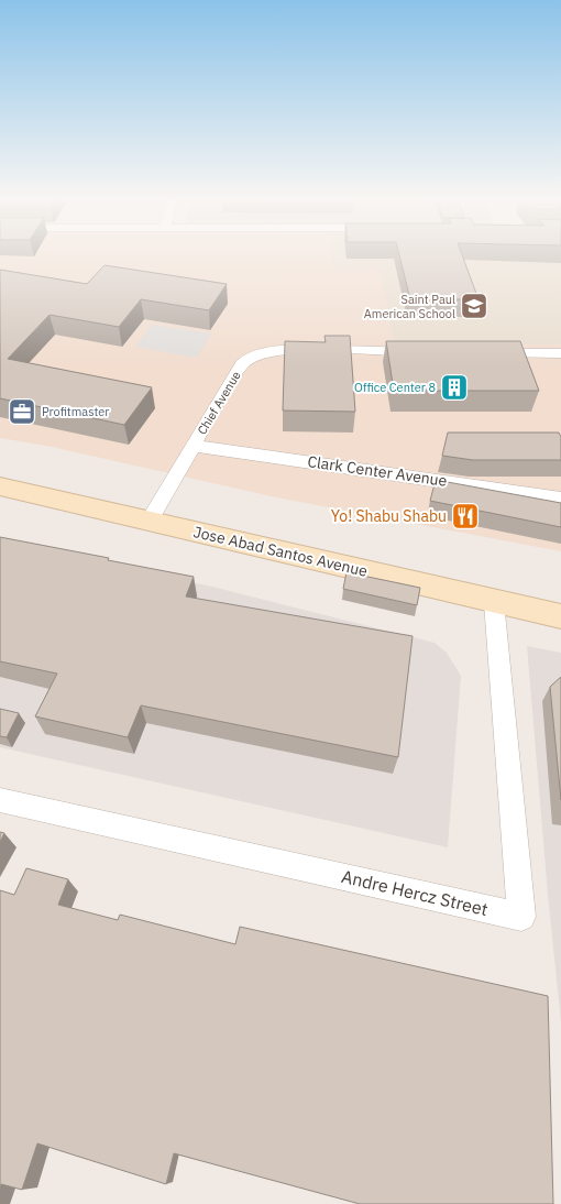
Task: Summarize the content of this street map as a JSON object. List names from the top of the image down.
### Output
{
  "streets": {
    "main road": ["Jose Abad Santos Avenue"],
    "street": ["Chief Avenue", "Clark Center Avenue", "Andre Hercz Street"]
  },
  "crossings": [
    ["Chief Avenue", "Clark Center Avenue"],
    ["Chief Avenue", "Jose Abad Santos Avenue"],
    ["Jose Abad Santos Avenue", "Andre Hercz Street"]
  ],
  "places": {
    "school or university": ["Saint Paul American School"],
    "building": ["Office Center 8"],
    "office": ["Profitmaster"],
    "restaurant": ["Yo! Shabu Shabu"]
  }
}
